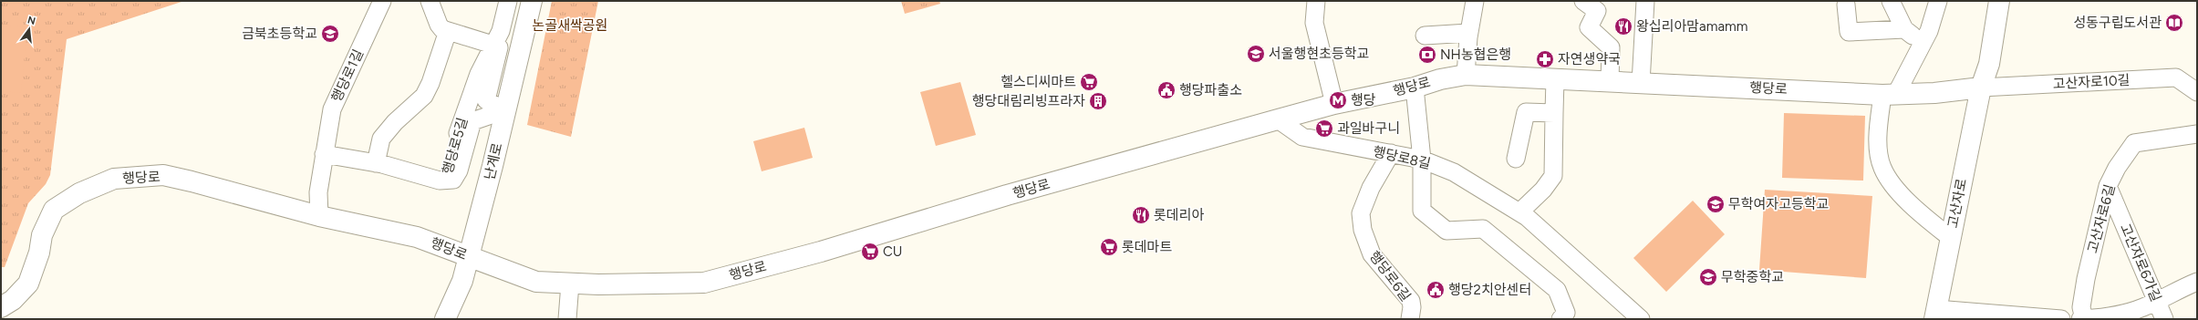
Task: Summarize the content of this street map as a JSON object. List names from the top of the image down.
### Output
{
  "streets": {
    "main road": ["행당로", "난계로", "고산자로"],
    "street": [
      "행당로1길",
      "고산자로10길",
      "행당로5길",
      "행당로8길",
      "고산자로6길",
      "고산자로6가길",
      "행당로6길"
    ]
  },
  "crossings": [
    ["행당로1길", "행당로"],
    ["고산자로10길", "행당로"],
    ["고산자로10길", "고산자로"],
    ["행당로", "행당로8길"],
    ["행당로", "난계로"],
    ["행당로", "고산자로"],
    ["행당로8길", "행당로6길"],
    ["고산자로6길", "고산자로6가길"]
  ],
  "parks": ["논골새싹공원"],
  "places": {
    "library": ["성동구립도서관"],
    "restaurant": ["왕십리아맘amamm", "롯데리아"],
    "school or university": [
      "금북초등학교",
      "서울행현초등학교",
      "무학여자고등학교",
      "무학중학교"
    ],
    "bank": ["NH농협은행"],
    "pharmacy": ["자연생약국"],
    "supermarket": [
      "헬스디씨마트",
      "과일바구니",
      "롯데마트",
      "CU"
    ],
    "public building": ["행당파출소", "행당2치안센터"],
    "metro station": ["행당"],
    "building": ["행당대림리빙프라자"]
  },
  "north": "top"
}
